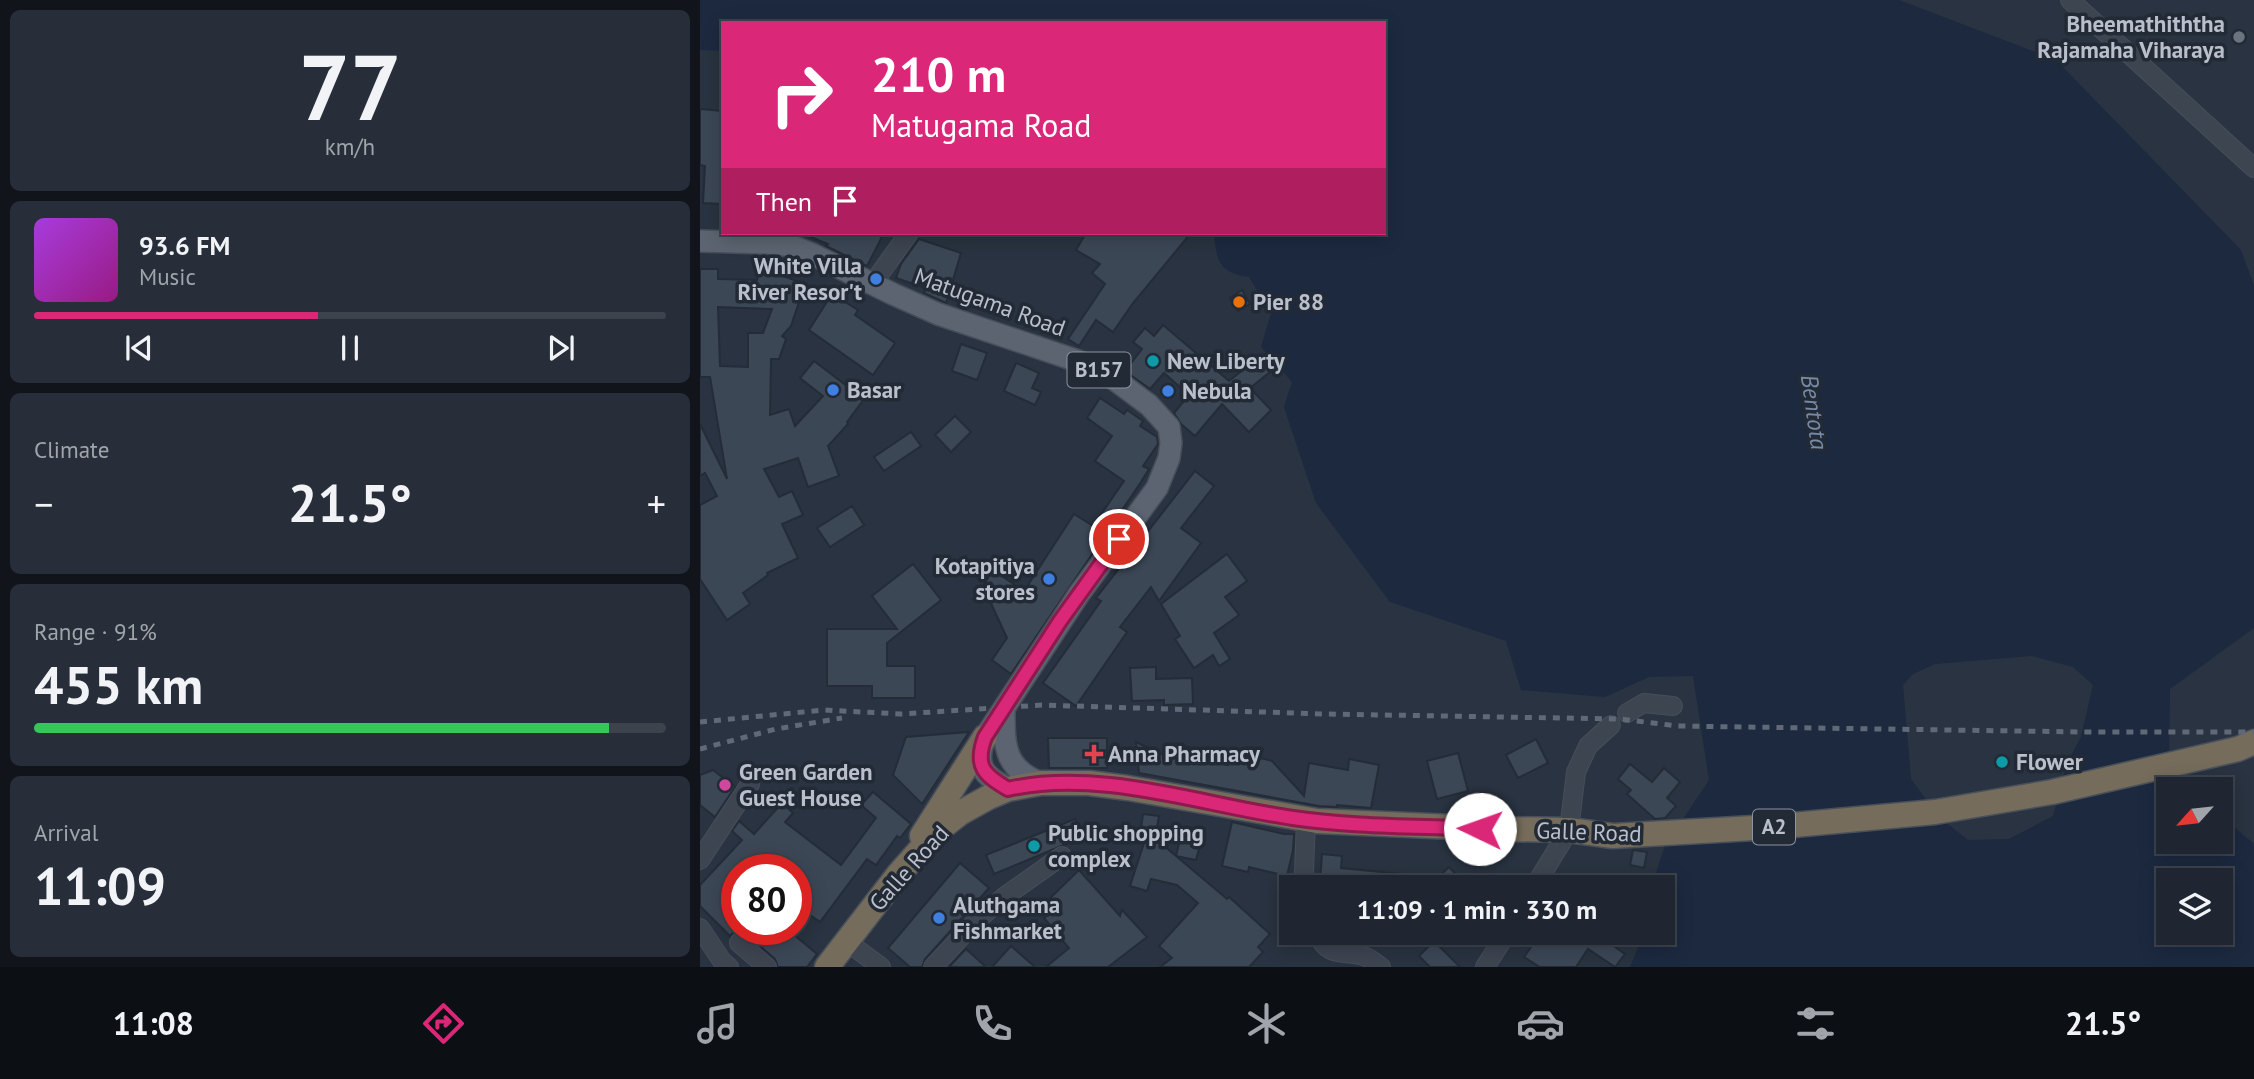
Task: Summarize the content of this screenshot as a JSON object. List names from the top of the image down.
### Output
{
  "streets": {
    "highway": ["A2", "Galle Road"],
    "main road": ["Matugama Road", "B157"]
  },
  "water": ["Bentota"],
  "places": {
    "other": [
      "Bheemathiththa Rajamaha Viharaya",
      "White Villa River Resor't",
      "Pier 88",
      "New Liberty",
      "Basar",
      "Nebula",
      "Kotapitiya stores",
      "Flower",
      "Green Garden Guest House",
      "Public shopping complex",
      "Aluthgama Fishmarket"
    ],
    "health": ["Anna Pharmacy"]
  },
  "north": "bottom left",
  "page": {
    "tile": [
      ["77", "km/h"],
      "Climate",
      ["Range · 91%", "455 km"],
      ["Arrival", "11:09"]
    ],
    "turn": ["210 m", "Matugama Road"],
    "then": "Then",
    "song": ["93.6 FM", "Music"],
    "heat": ["−", "21.5°", "+"],
    "limit": "80",
    "trip": "11:09 · 1 min · 330 m",
    "tabs": ["11:08", "21.5°"]
  }
}
